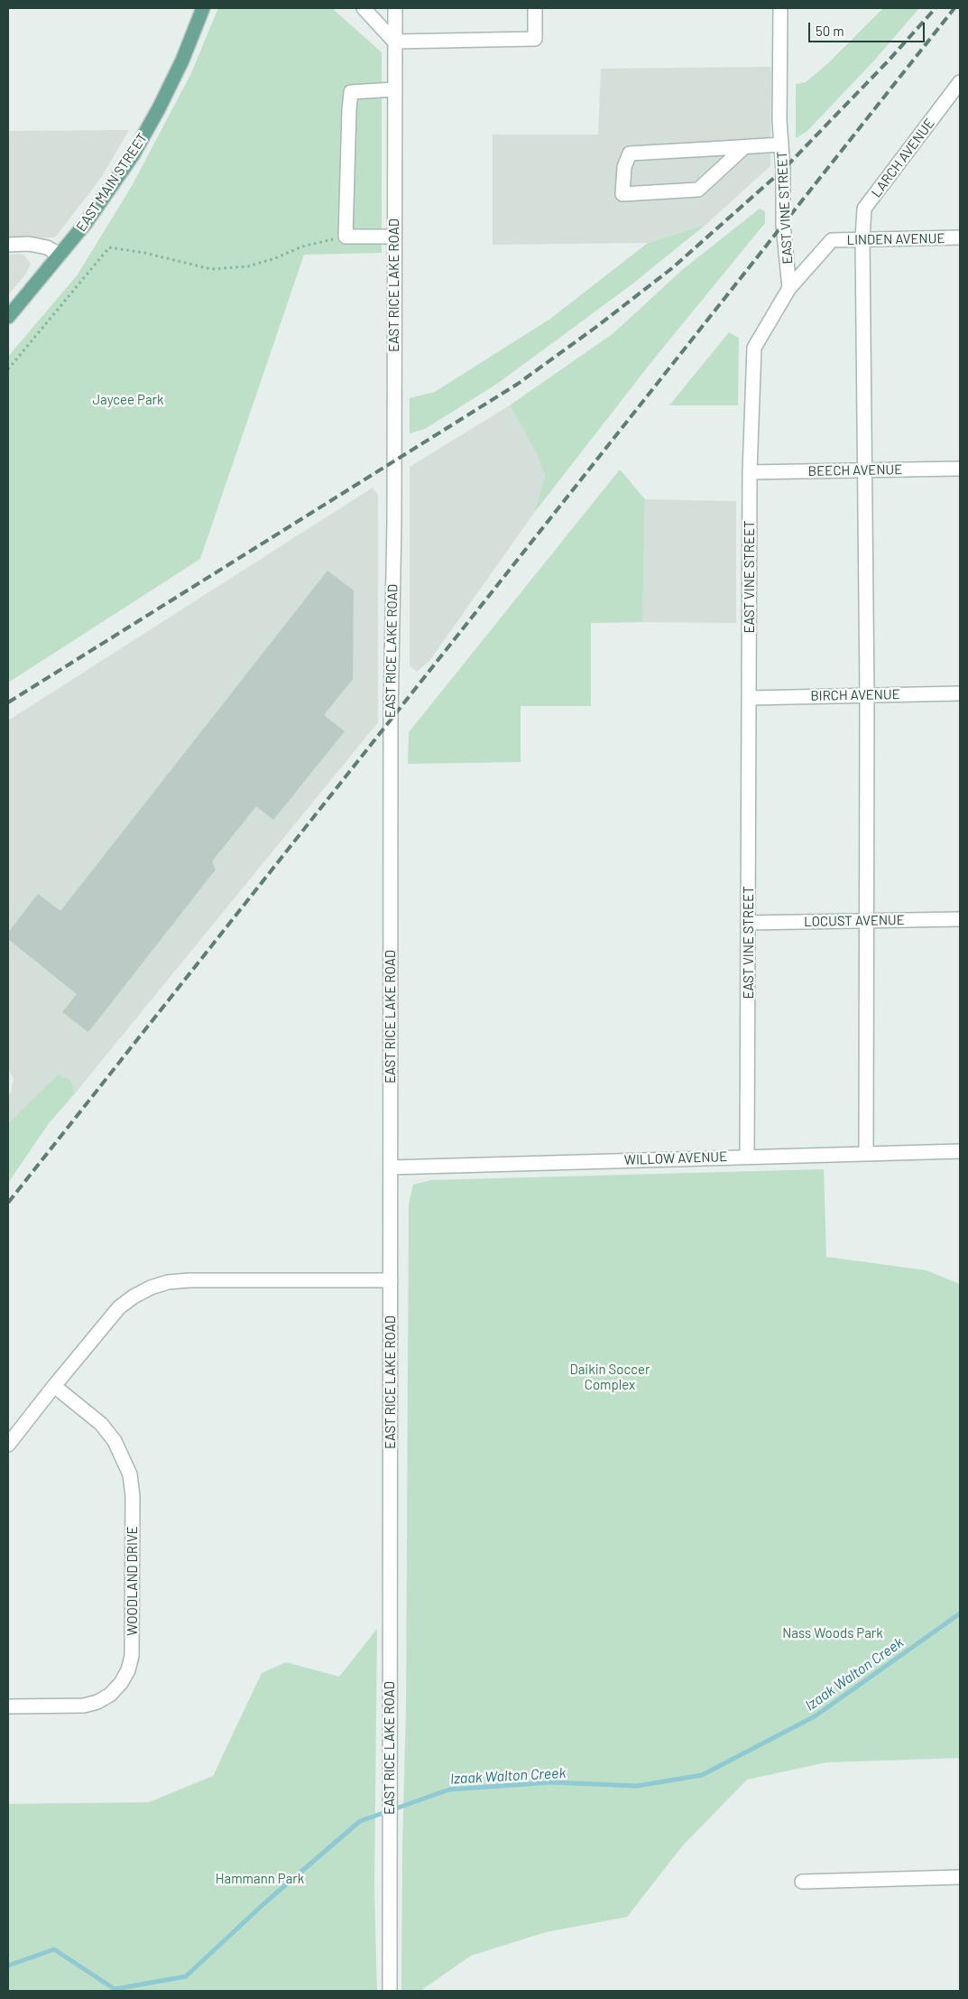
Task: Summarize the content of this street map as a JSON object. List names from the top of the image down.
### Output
{
  "streets": {
    "main road": ["EAST MAIN STREET"],
    "street": [
      "LARCH AVENUE",
      "EAST VINE STREET",
      "LINDEN AVENUE",
      "EAST RICE LAKE ROAD",
      "BEECH AVENUE",
      "BIRCH AVENUE",
      "LOCUST AVENUE",
      "WILLOW AVENUE",
      "WOODLAND DRIVE"
    ]
  },
  "crossings": [
    ["LARCH AVENUE", "LINDEN AVENUE"],
    ["LARCH AVENUE", "BEECH AVENUE"],
    ["LARCH AVENUE", "BIRCH AVENUE"],
    ["LARCH AVENUE", "LOCUST AVENUE"],
    ["LARCH AVENUE", "WILLOW AVENUE"],
    ["EAST VINE STREET", "LINDEN AVENUE"],
    ["EAST VINE STREET", "BEECH AVENUE"],
    ["EAST VINE STREET", "BIRCH AVENUE"],
    ["EAST VINE STREET", "LOCUST AVENUE"],
    ["EAST VINE STREET", "WILLOW AVENUE"],
    ["EAST RICE LAKE ROAD", "WILLOW AVENUE"]
  ],
  "water": ["Izaak Walton Creek"],
  "parks": [
    "Jaycee Park",
    "Daikin Soccer Complex",
    "Nass Woods Park",
    "Hammann Park"
  ],
  "scale_bar": "50 m"
}
